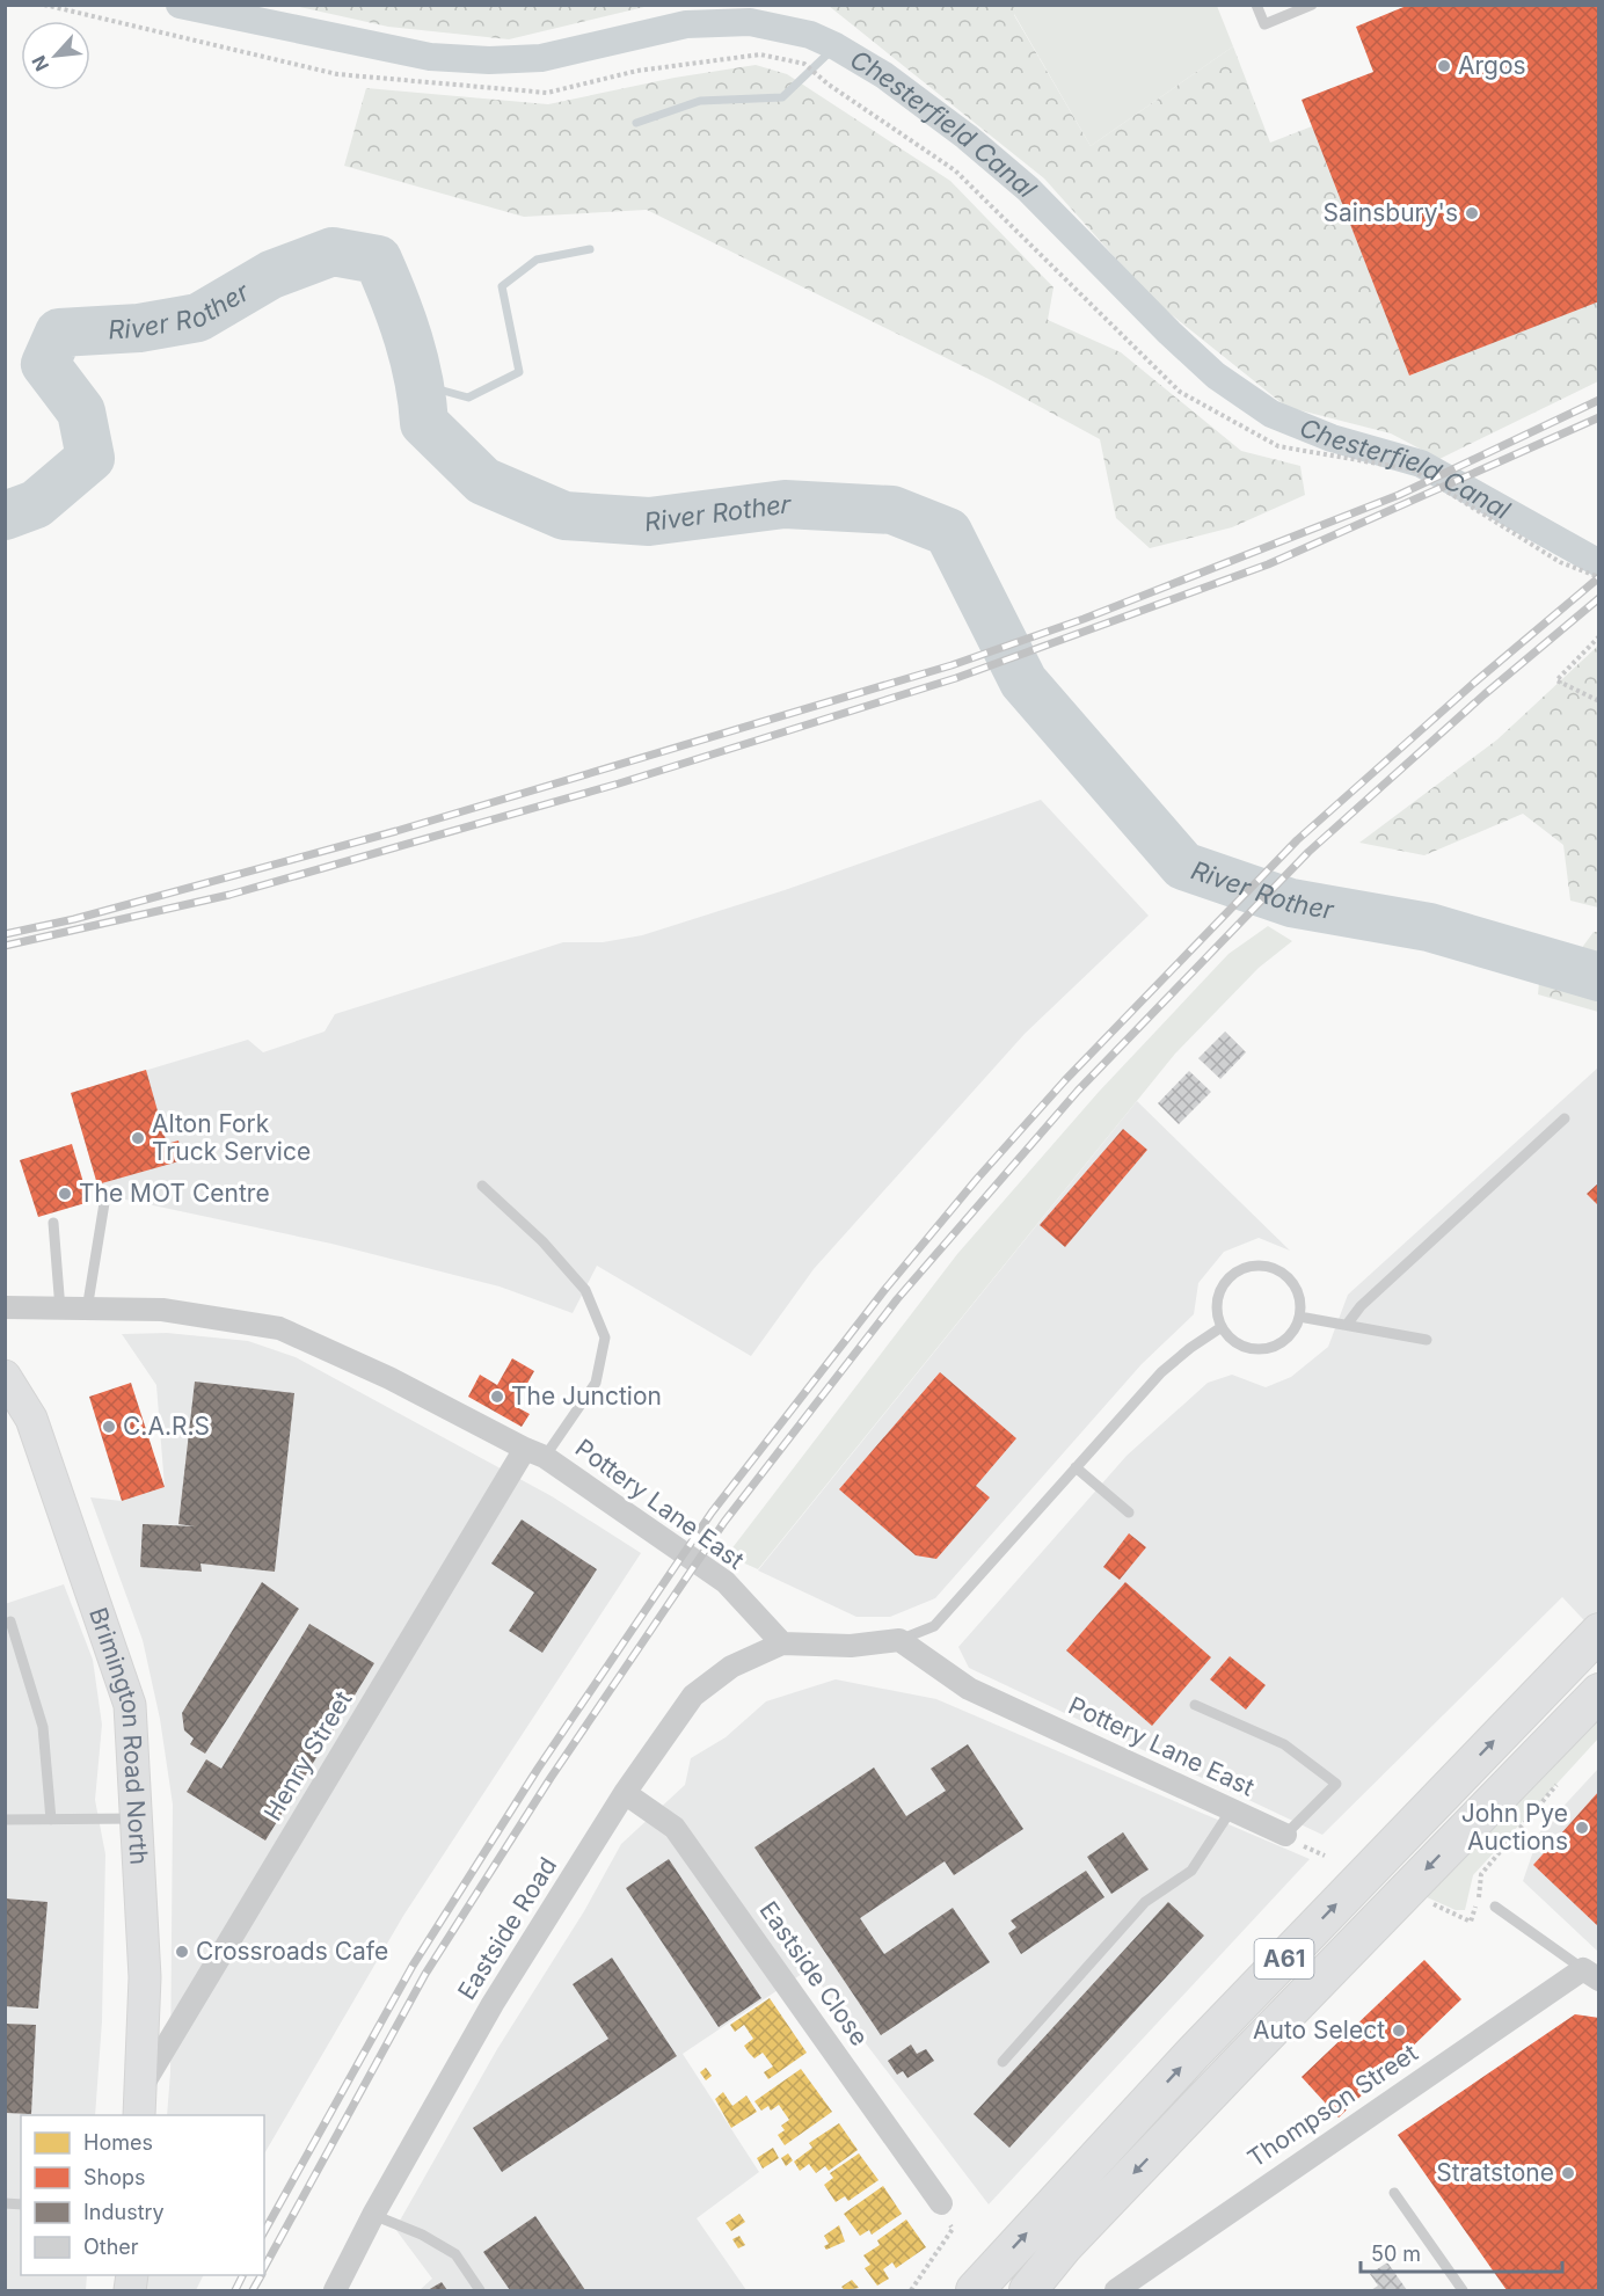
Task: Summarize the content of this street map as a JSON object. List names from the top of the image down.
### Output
{
  "streets": {
    "highway": ["A61"],
    "main road": ["Brimington Road North"],
    "street": [
      "Pottery Lane East",
      "Henry Street",
      "Eastside Road",
      "Eastside Close",
      "Thompson Street"
    ]
  },
  "crossings": [
    ["Pottery Lane East", "Henry Street"],
    ["Pottery Lane East", "Eastside Road"],
    ["Brimington Road North", "Henry Street"],
    ["Eastside Road", "Eastside Close"]
  ],
  "water": ["Chesterfield Canal", "River Rother"],
  "places": [
    "Argos",
    "Sainsbury's",
    "Alton Fork Truck Service",
    "The MOT Centre",
    "The Junction",
    "C.A.R.S",
    "John Pye Auctions",
    "Crossroads Cafe",
    "Auto Select",
    "Stratstone"
  ],
  "legend": [
    "Homes",
    "Shops",
    "Industry",
    "Other"
  ],
  "scale_bar": "50 m",
  "north": "bottom left"
}
